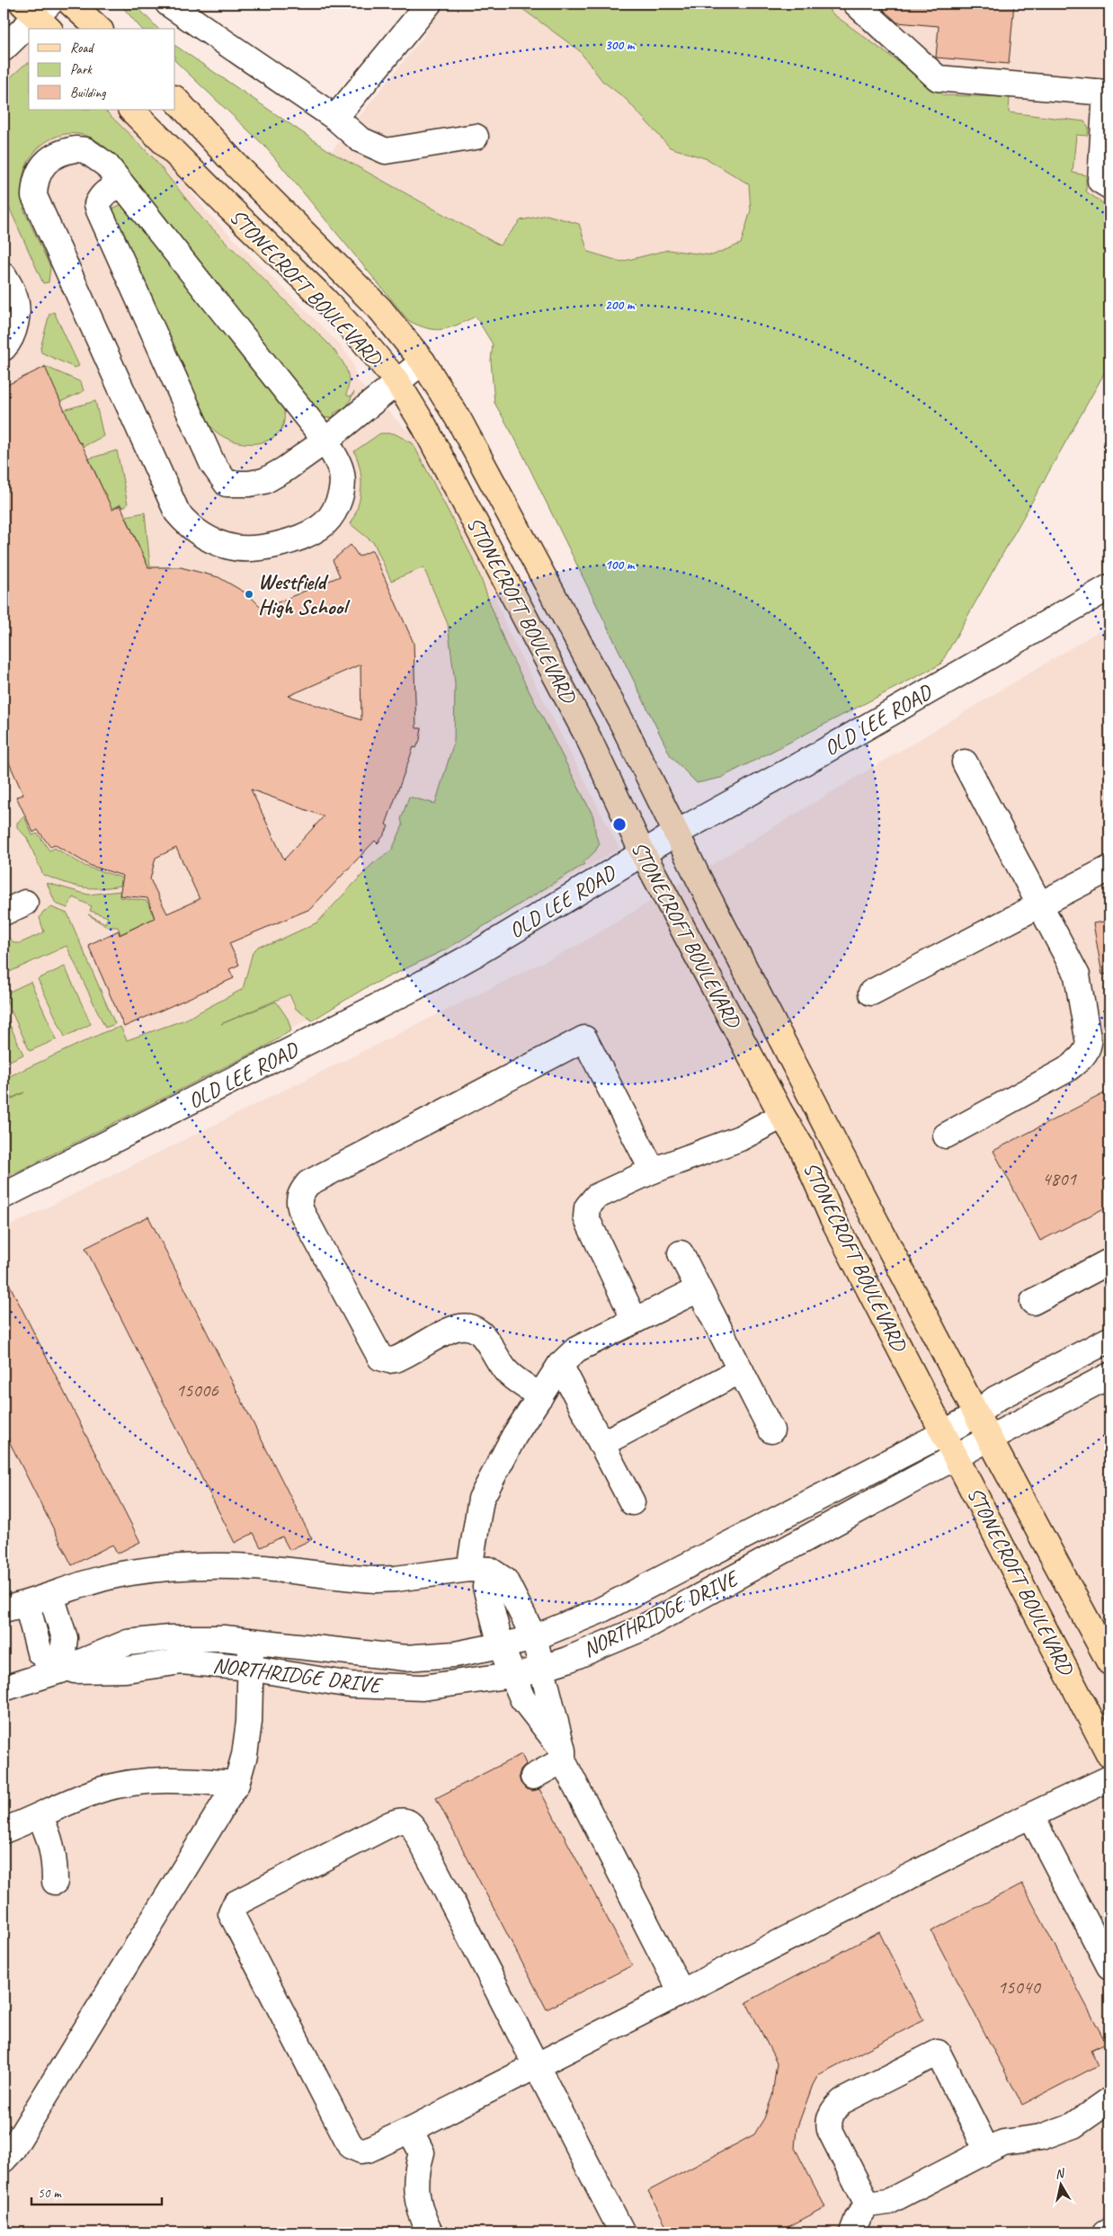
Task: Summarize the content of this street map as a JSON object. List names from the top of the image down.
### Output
{
  "streets": {
    "main road": ["STONECROFT BOULEVARD"],
    "street": ["OLD LEE ROAD", "NORTHRIDGE DRIVE"]
  },
  "crossings": [
    ["STONECROFT BOULEVARD", "OLD LEE ROAD"],
    ["STONECROFT BOULEVARD", "NORTHRIDGE DRIVE"]
  ],
  "places": ["Westfield High School"],
  "house_numbers": ["4801", "15006", "15040"],
  "legend": ["Road", "Park", "Building"],
  "scale_bar": "50 m",
  "north": "top",
  "rings": ["300 m", "200 m", "100 m"]
}
